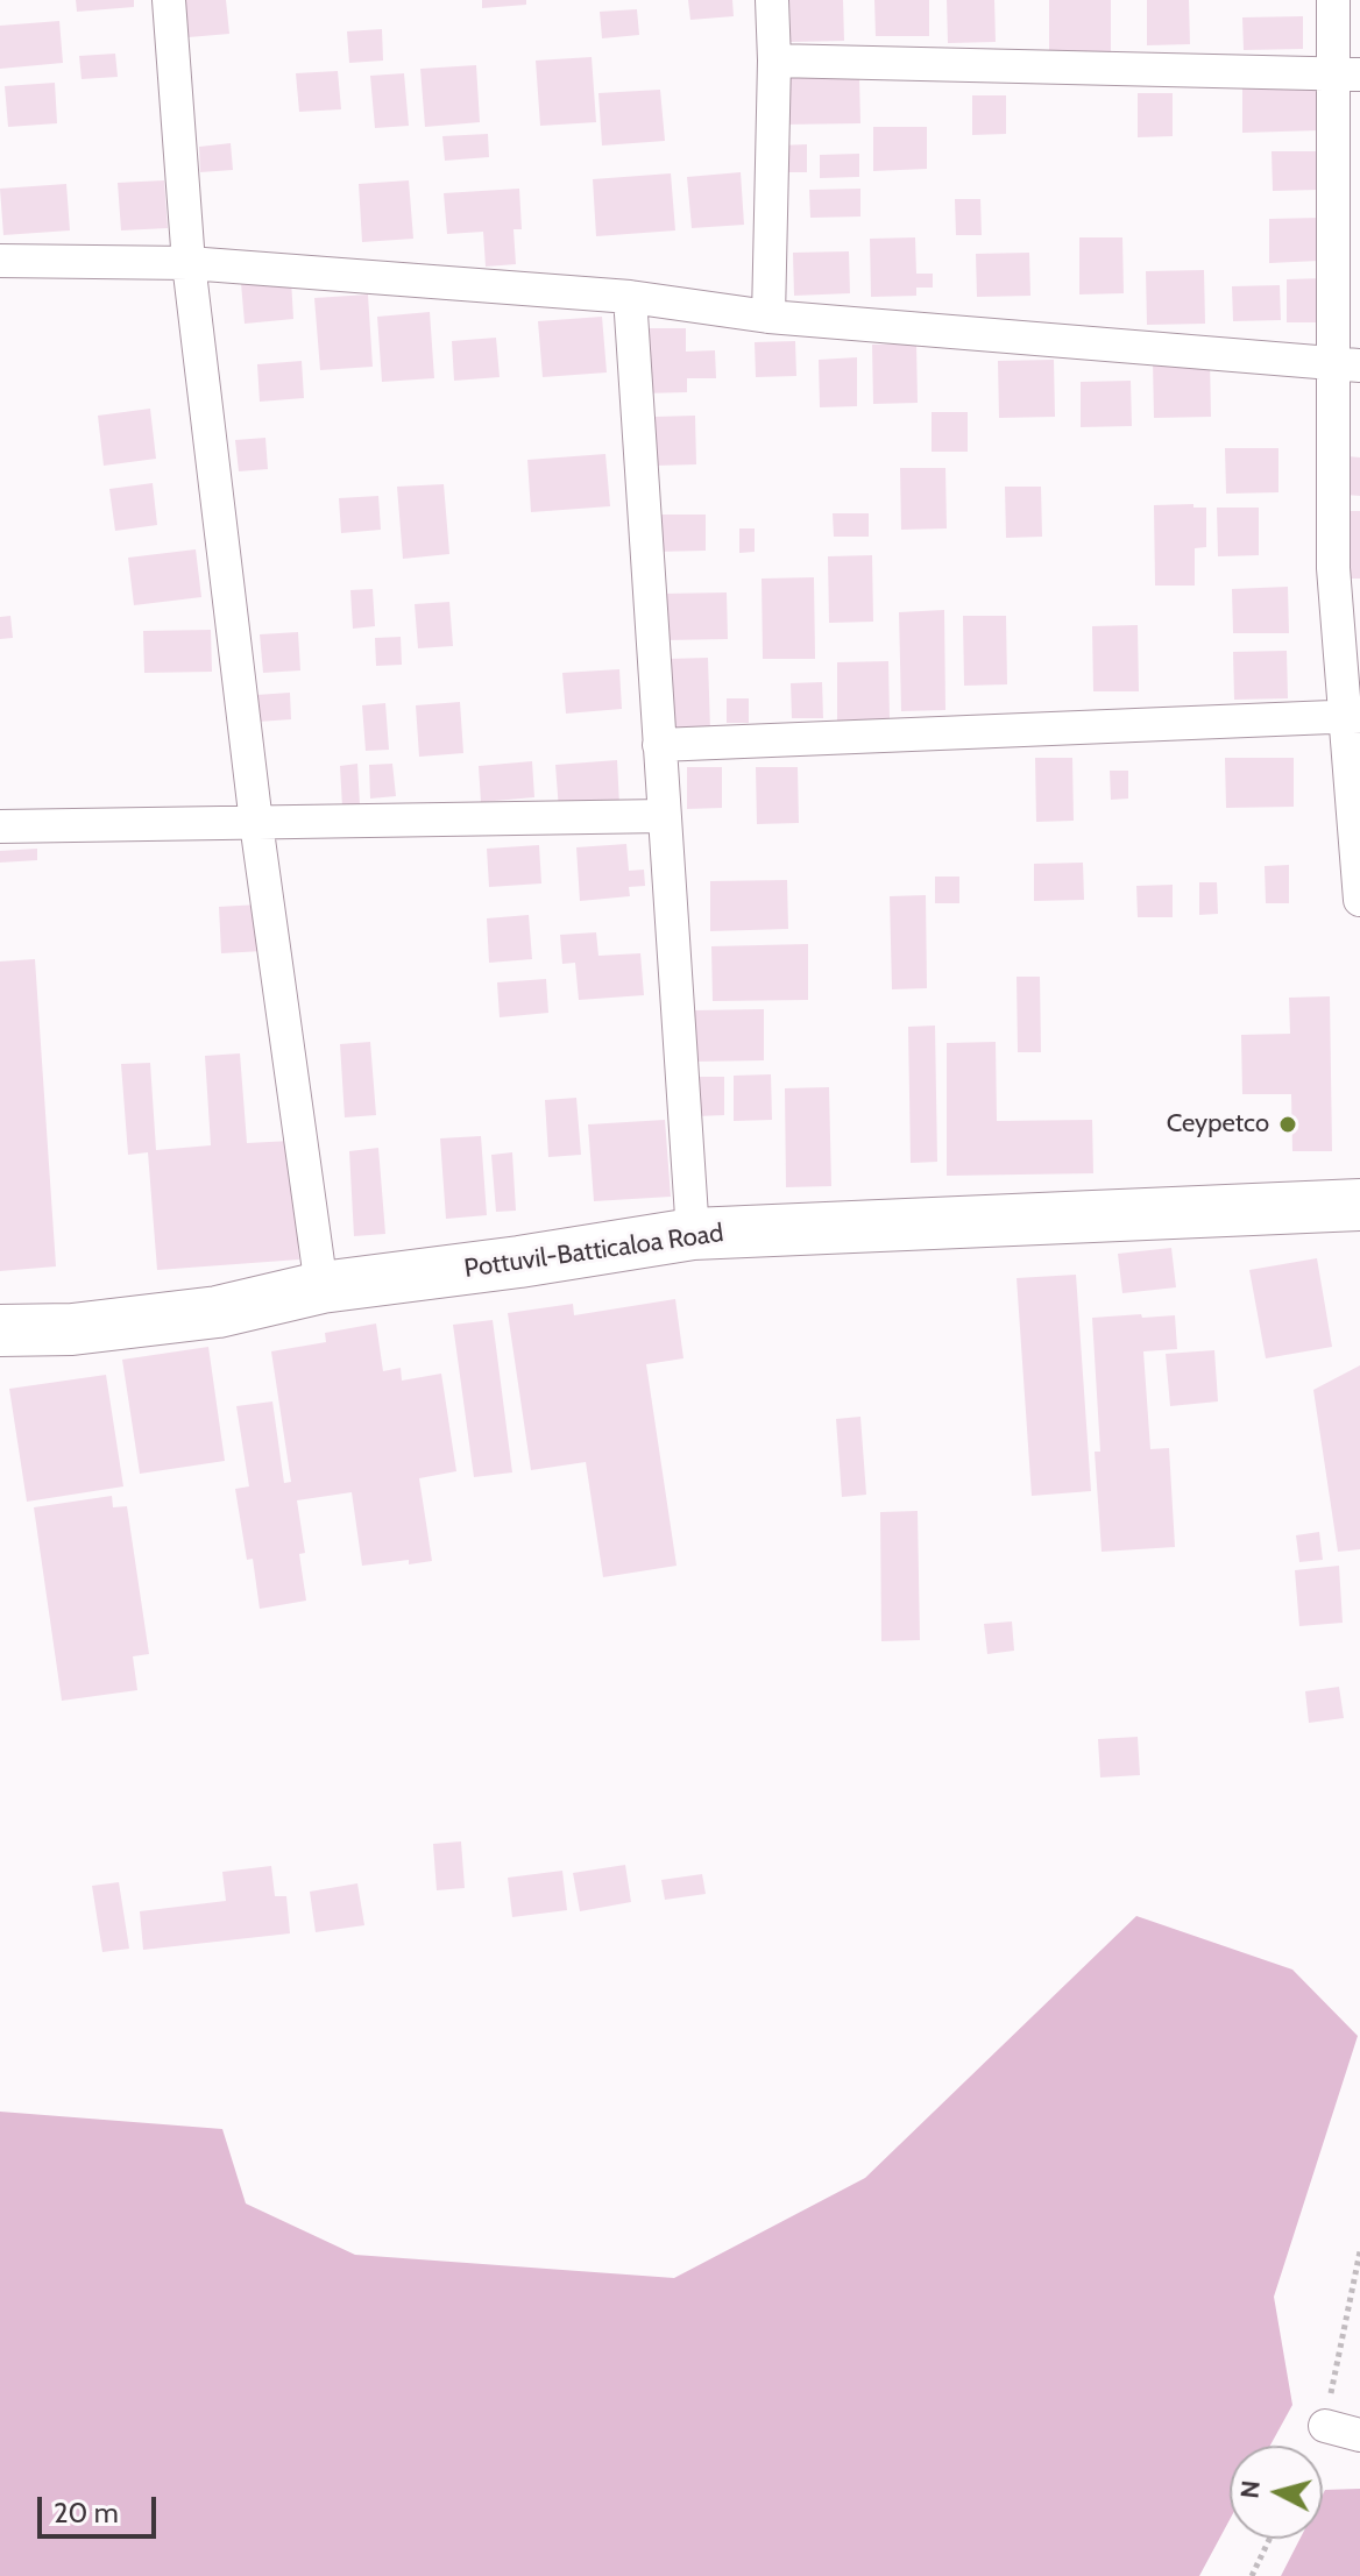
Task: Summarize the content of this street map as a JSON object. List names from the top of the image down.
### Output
{
  "streets": {
    "highway": ["Pottuvil-Batticaloa Road"]
  },
  "places": ["Ceypetco"],
  "scale_bar": "20 m",
  "north": "left"
}
